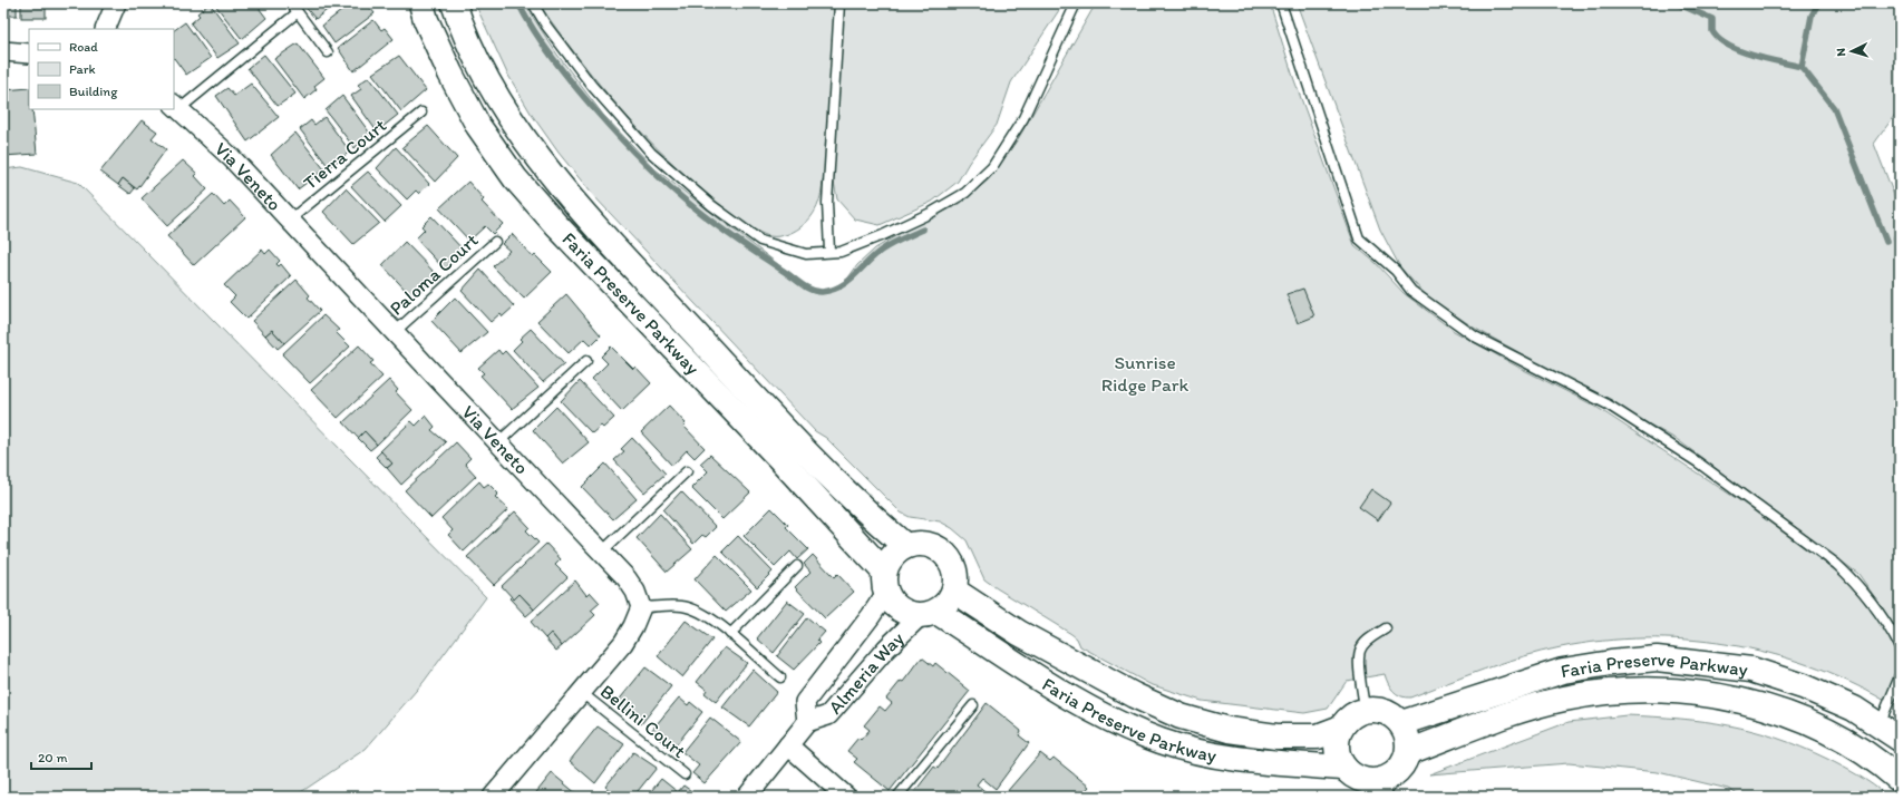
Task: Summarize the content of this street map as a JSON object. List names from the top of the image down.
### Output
{
  "streets": {
    "street": ["Via Veneto", "Faria Preserve Parkway", "Almeria Way"],
    "lane": ["Tierra Court", "Paloma Court", "Bellini Court"]
  },
  "crossings": [
    ["Tierra Court", "Via Veneto"],
    ["Via Veneto", "Paloma Court"],
    ["Faria Preserve Parkway", "Almeria Way"]
  ],
  "parks": ["Sunrise Ridge Park"],
  "legend": ["Road", "Park", "Building"],
  "scale_bar": "20 m",
  "north": "left"
}
